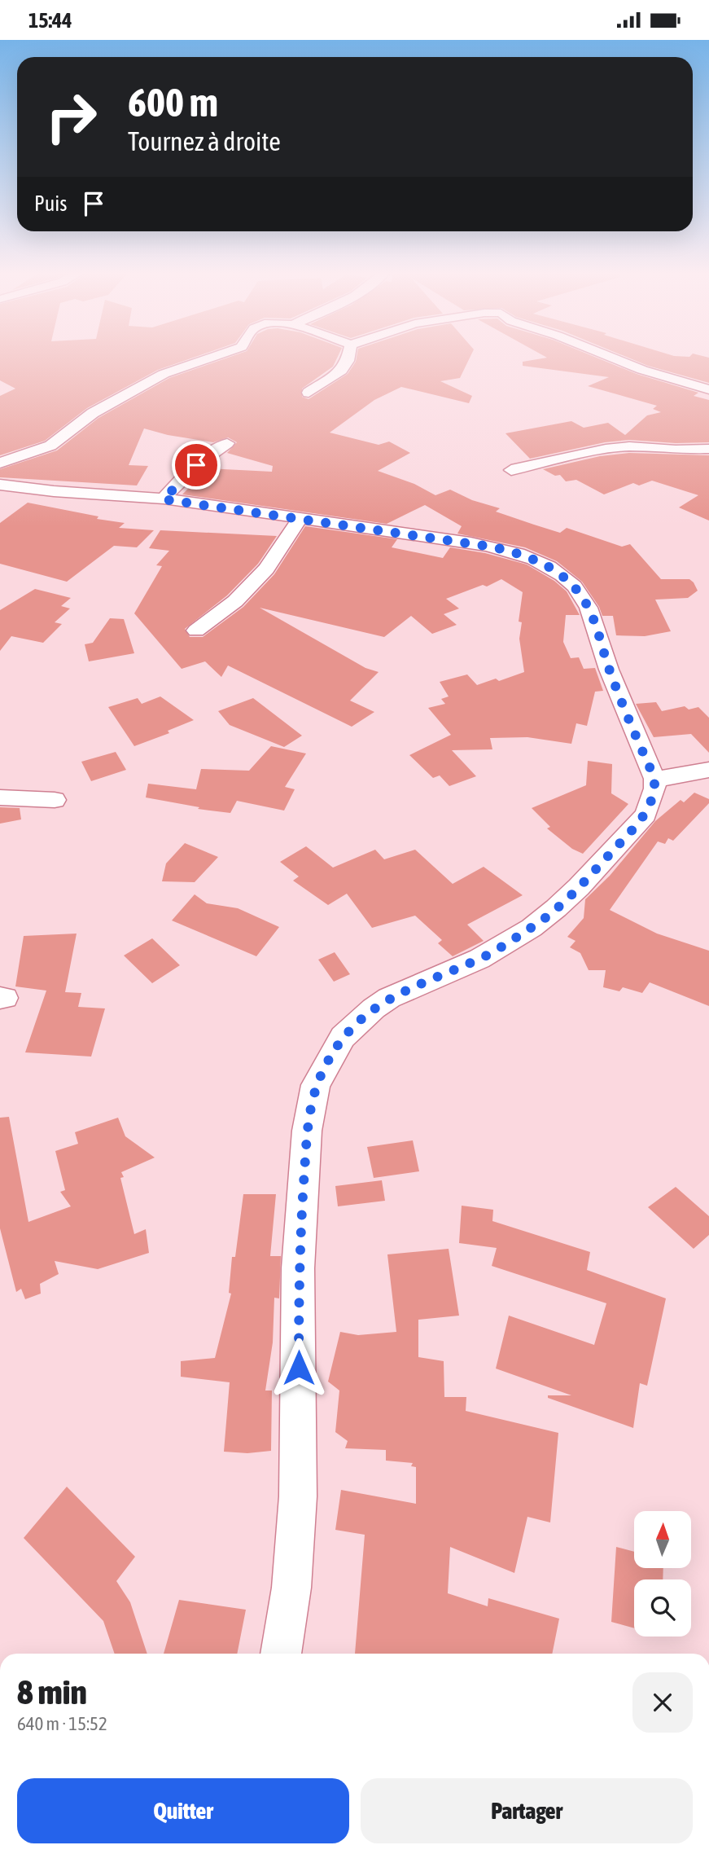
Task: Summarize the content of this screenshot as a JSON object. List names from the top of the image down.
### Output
{
  "north": "top",
  "page": {
    "status": "15:44",
    "turn": ["600 m", "Tournez à droite"],
    "then": "Puis",
    "heading": ["8 min", "640 m · 15:52"],
    "buttons": ["Quitter", "Partager"]
  }
}
